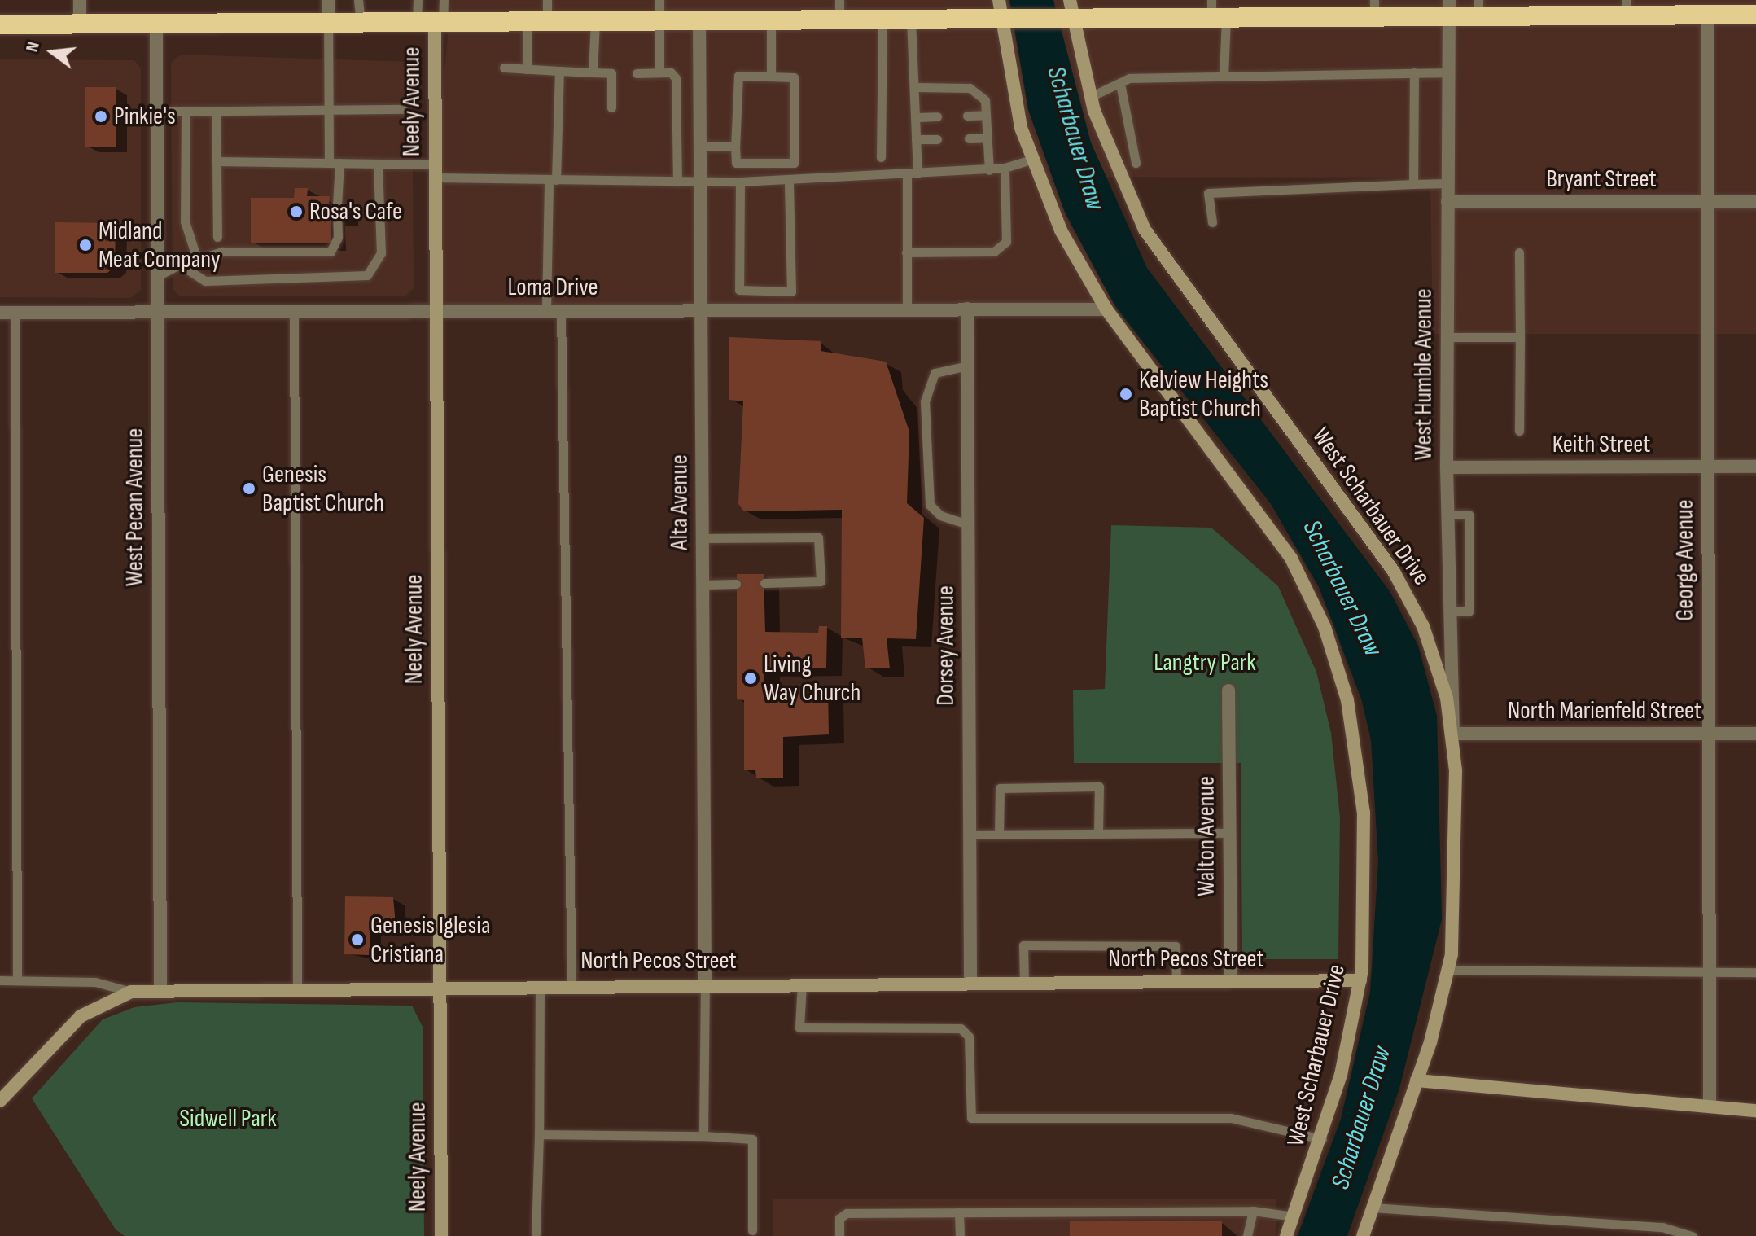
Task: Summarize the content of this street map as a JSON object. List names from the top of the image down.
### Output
{
  "streets": {
    "street": [
      "Neely Avenue",
      "Bryant Street",
      "Loma Drive",
      "West Humble Avenue",
      "Keith Street",
      "Alta Avenue",
      "West Scharbauer Drive",
      "West Pecan Avenue",
      "George Avenue",
      "Dorsey Avenue",
      "North Marienfeld Street",
      "Walton Avenue",
      "North Pecos Street"
    ]
  },
  "crossings": [
    ["Neely Avenue", "Loma Drive"],
    ["Neely Avenue", "North Pecos Street"],
    ["Bryant Street", "West Humble Avenue"],
    ["Bryant Street", "George Avenue"],
    ["Loma Drive", "Alta Avenue"],
    ["Loma Drive", "West Scharbauer Drive"],
    ["Loma Drive", "West Pecan Avenue"],
    ["Loma Drive", "Dorsey Avenue"],
    ["West Humble Avenue", "Keith Street"],
    ["West Humble Avenue", "West Scharbauer Drive"],
    ["West Humble Avenue", "North Marienfeld Street"],
    ["Keith Street", "George Avenue"],
    ["Alta Avenue", "North Pecos Street"],
    ["West Scharbauer Drive", "North Marienfeld Street"],
    ["West Scharbauer Drive", "North Pecos Street"],
    ["West Pecan Avenue", "North Pecos Street"],
    ["George Avenue", "North Marienfeld Street"],
    ["Dorsey Avenue", "North Pecos Street"],
    ["Walton Avenue", "North Pecos Street"]
  ],
  "water": ["Scharbauer Draw"],
  "parks": ["Langtry Park", "Sidwell Park"],
  "places": [
    "Pinkie's",
    "Rosa's Cafe",
    "Midland Meat Company",
    "Kelview Heights Baptist Church",
    "Genesis Baptist Church",
    "Living Way Church",
    "Genesis Iglesia Cristiana"
  ],
  "north": "left"
}
